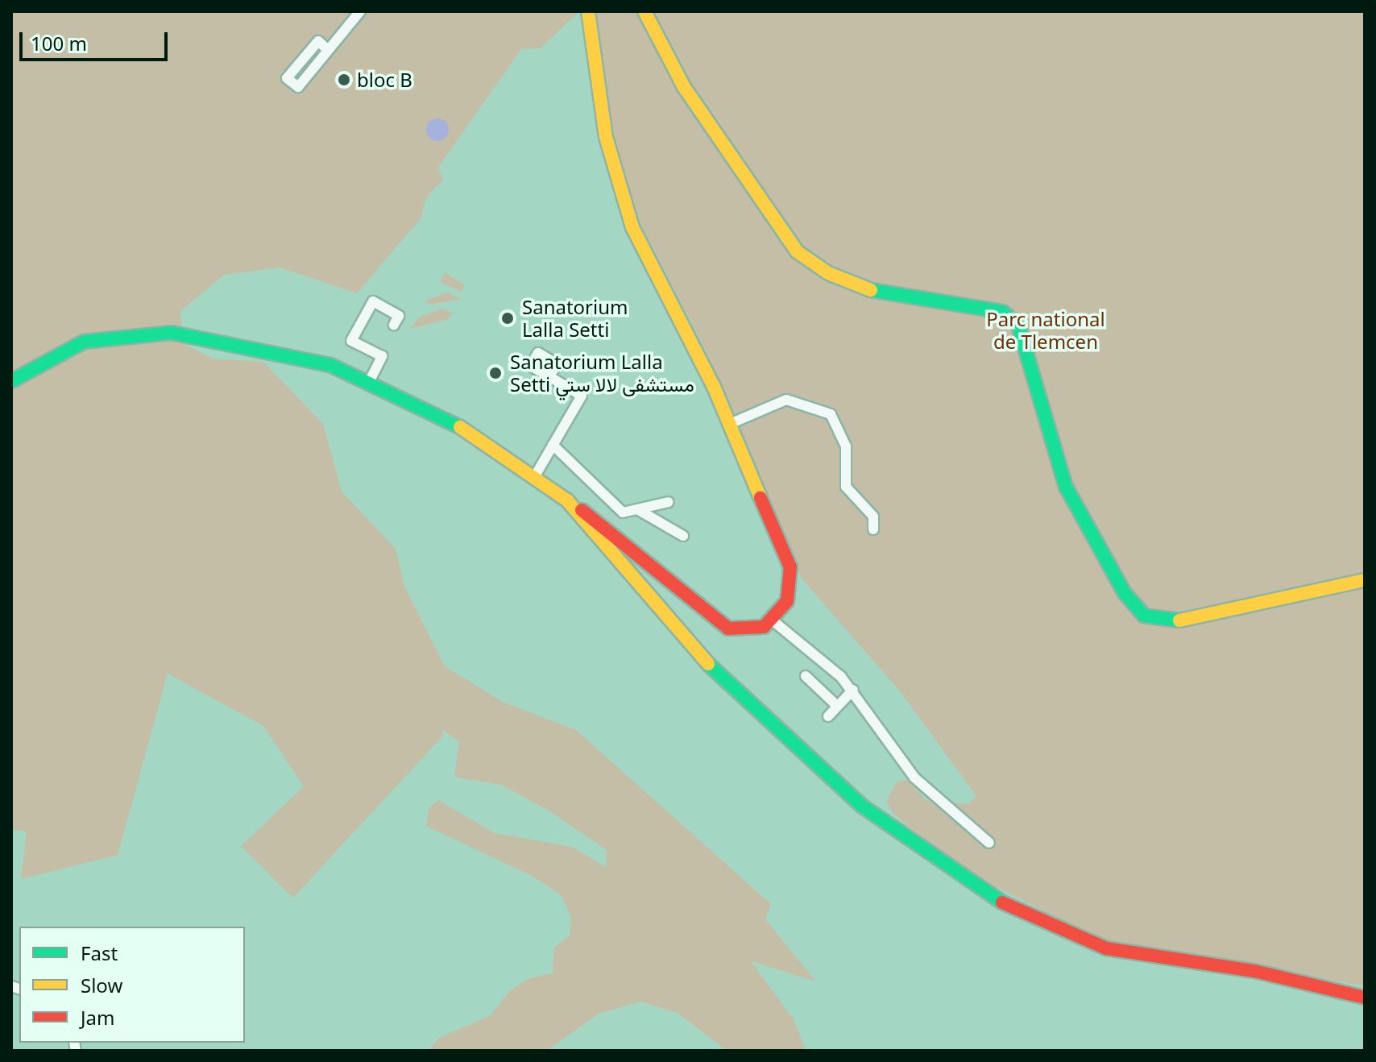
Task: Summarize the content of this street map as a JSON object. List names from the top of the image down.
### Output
{
  "parks": ["Parc national de Tlemcen"],
  "places": ["bloc B", "Sanatorium Lalla Setti", "Sanatorium Lalla Setti مستشفى لالا ستي"],
  "legend": ["Fast", "Slow", "Jam"],
  "scale_bar": "100 m"
}
